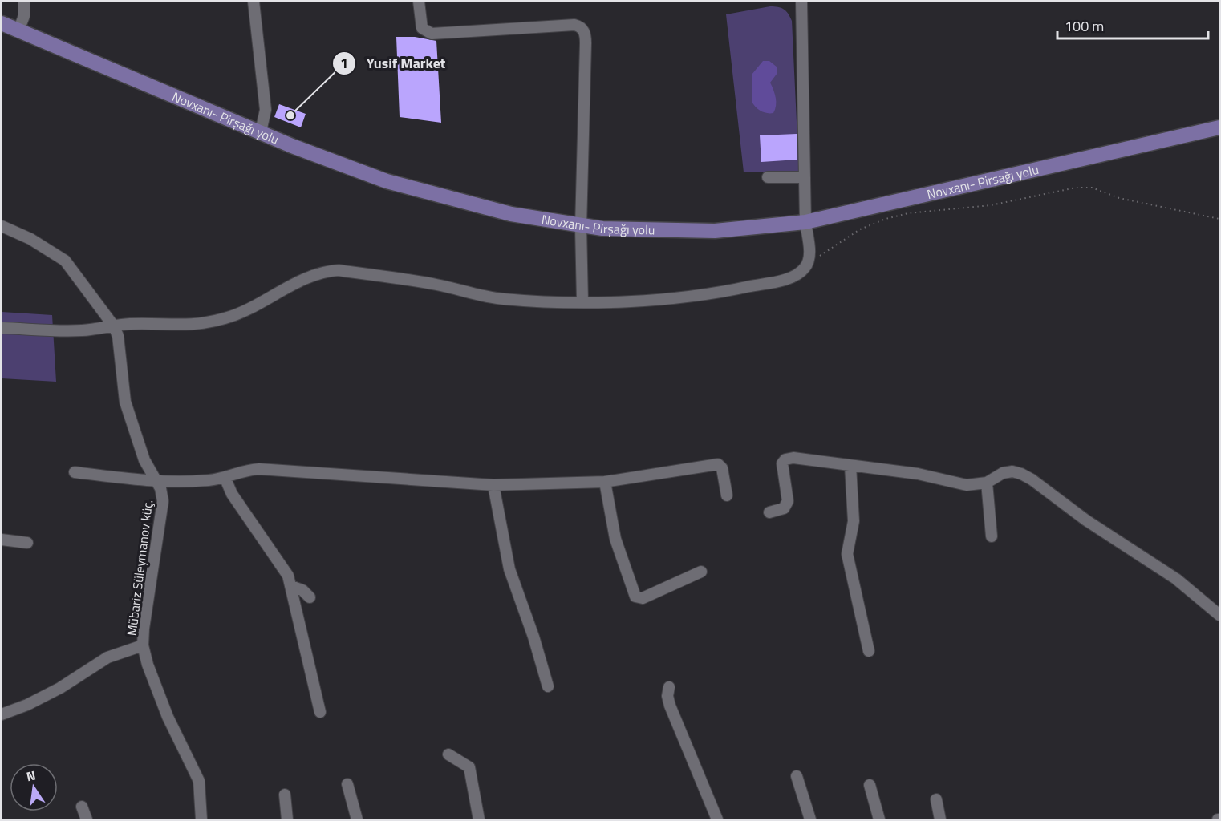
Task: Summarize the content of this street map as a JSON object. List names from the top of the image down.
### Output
{
  "streets": {
    "main road": ["Novxanı- Pirşağı yolu"],
    "street": ["Mübariz Süleymanov küç."]
  },
  "places": ["Yusif Market"],
  "scale_bar": "100 m",
  "north": "top"
}
